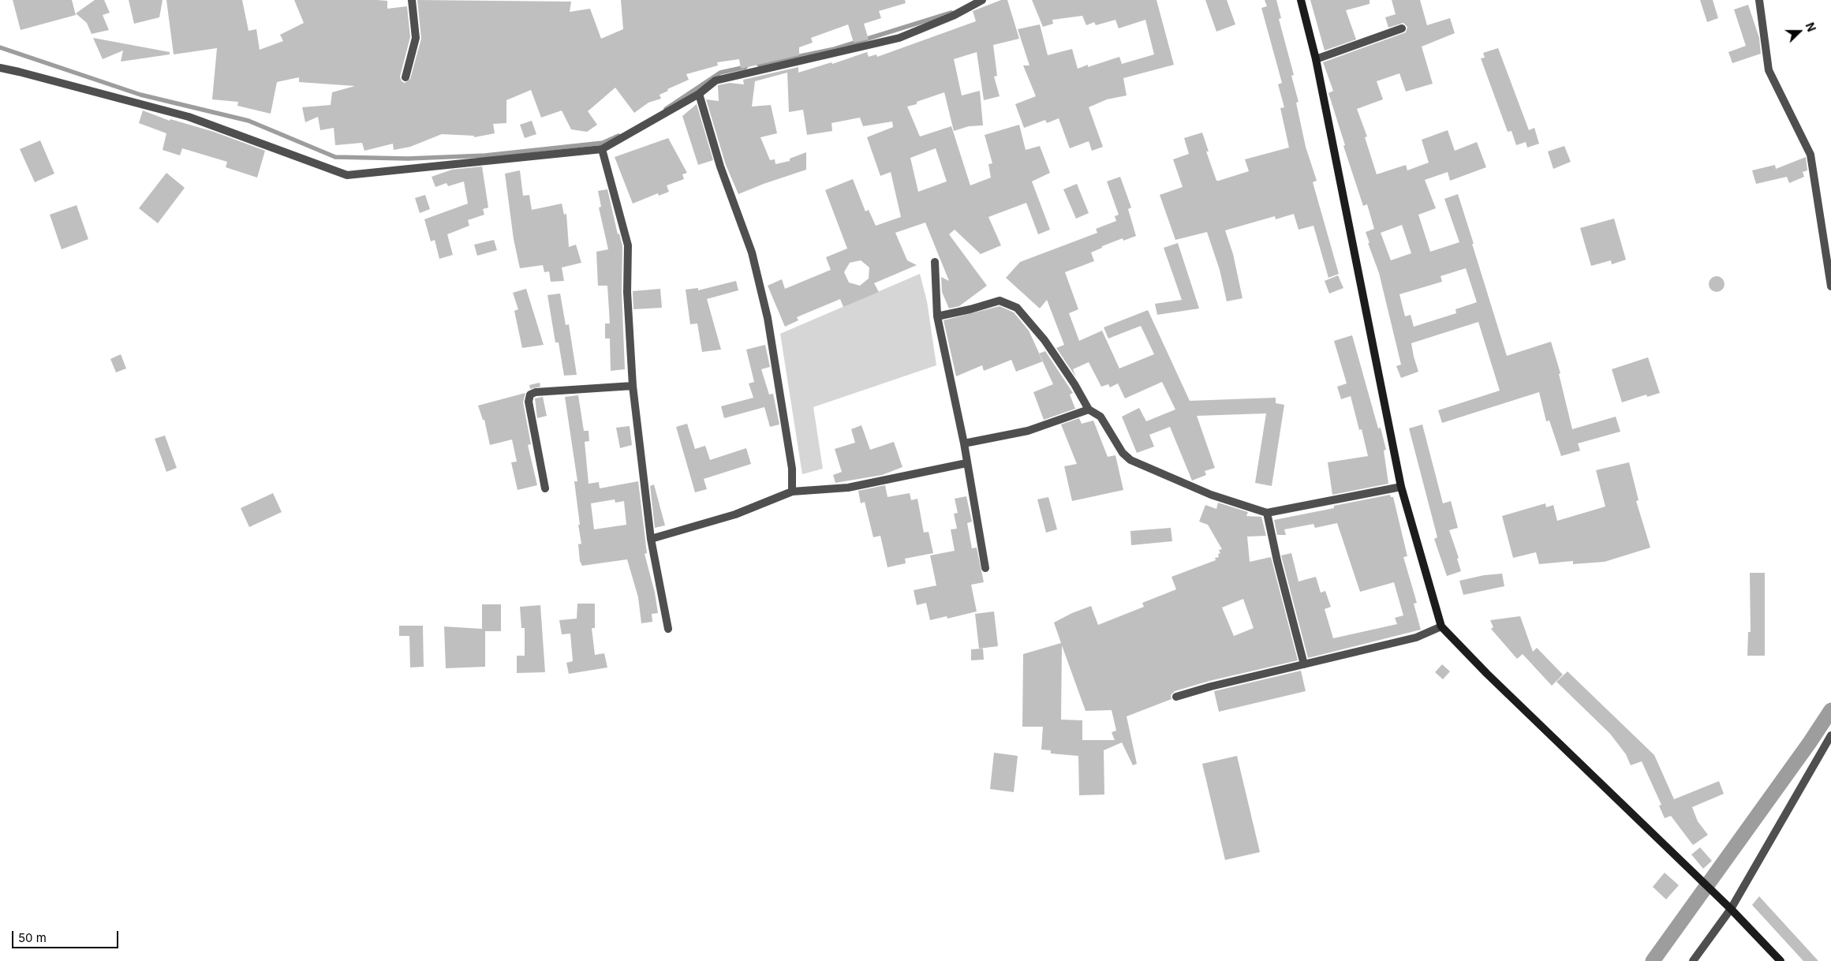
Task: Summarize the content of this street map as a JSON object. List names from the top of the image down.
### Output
{
  "scale_bar": "50 m",
  "north": "right"
}
